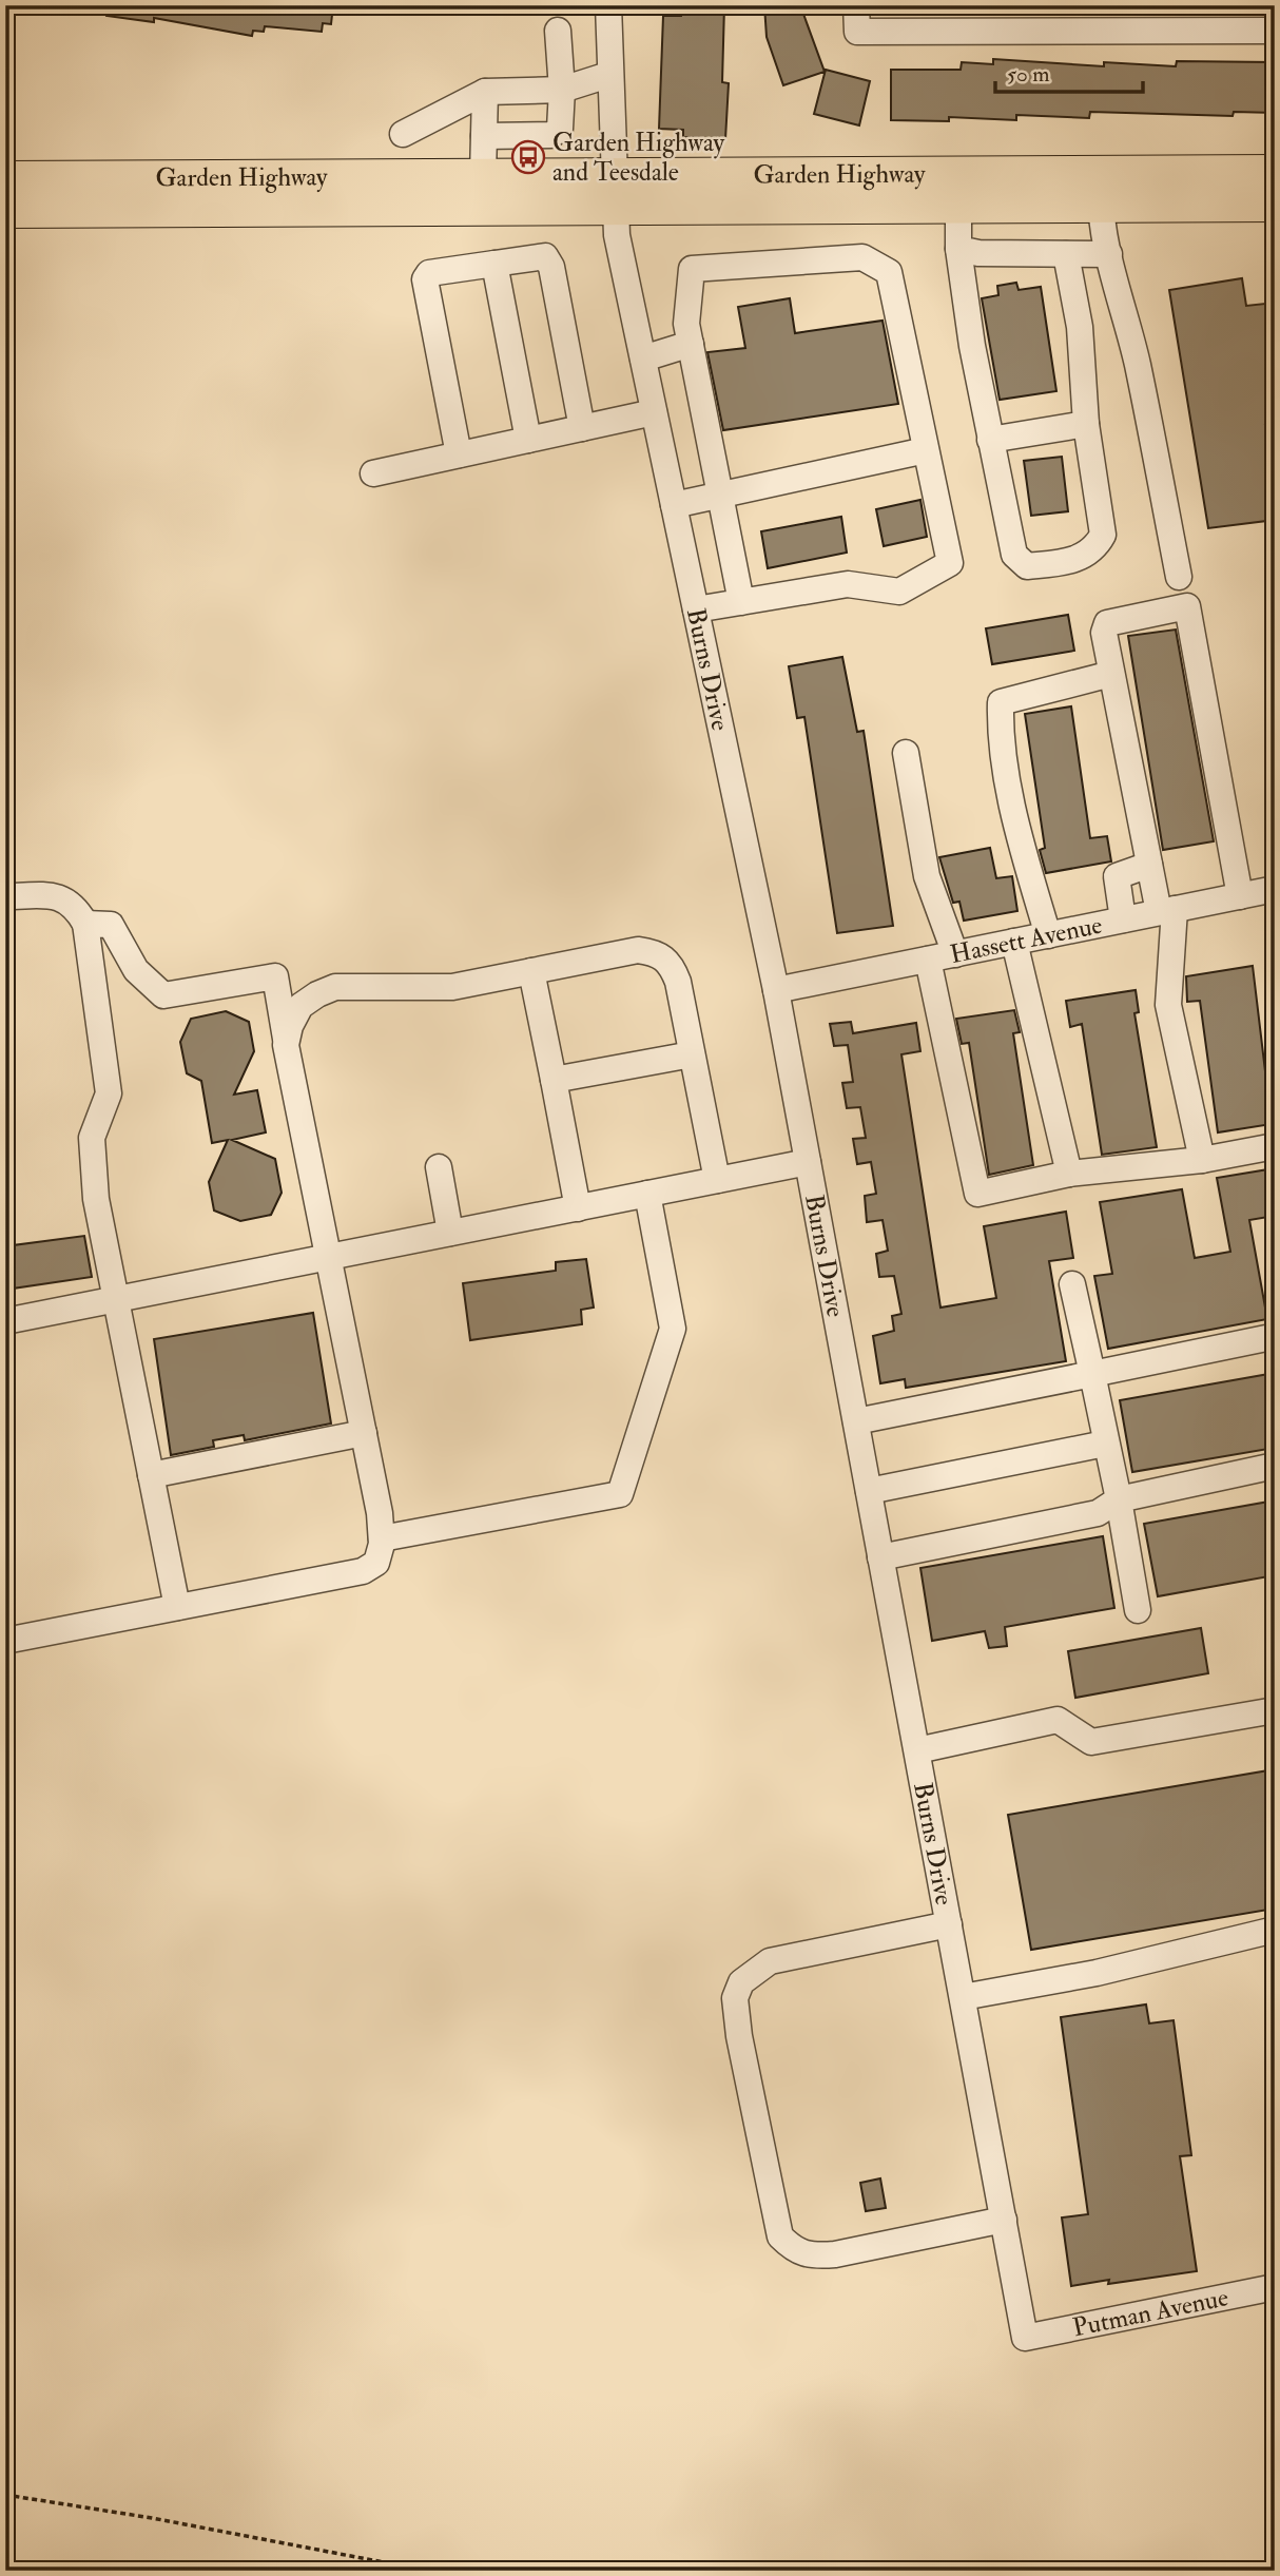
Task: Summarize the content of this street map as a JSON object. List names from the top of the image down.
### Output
{
  "streets": {
    "main road": ["Garden Highway"],
    "street": ["Burns Drive", "Hassett Avenue", "Putman Avenue"]
  },
  "crossings": [
    ["Garden Highway", "Burns Drive"],
    ["Burns Drive", "Hassett Avenue"],
    ["Burns Drive", "Putman Avenue"]
  ],
  "places": {
    "bus stop": ["Garden Highway and Teesdale"]
  },
  "scale_bar": "50 m"
}
